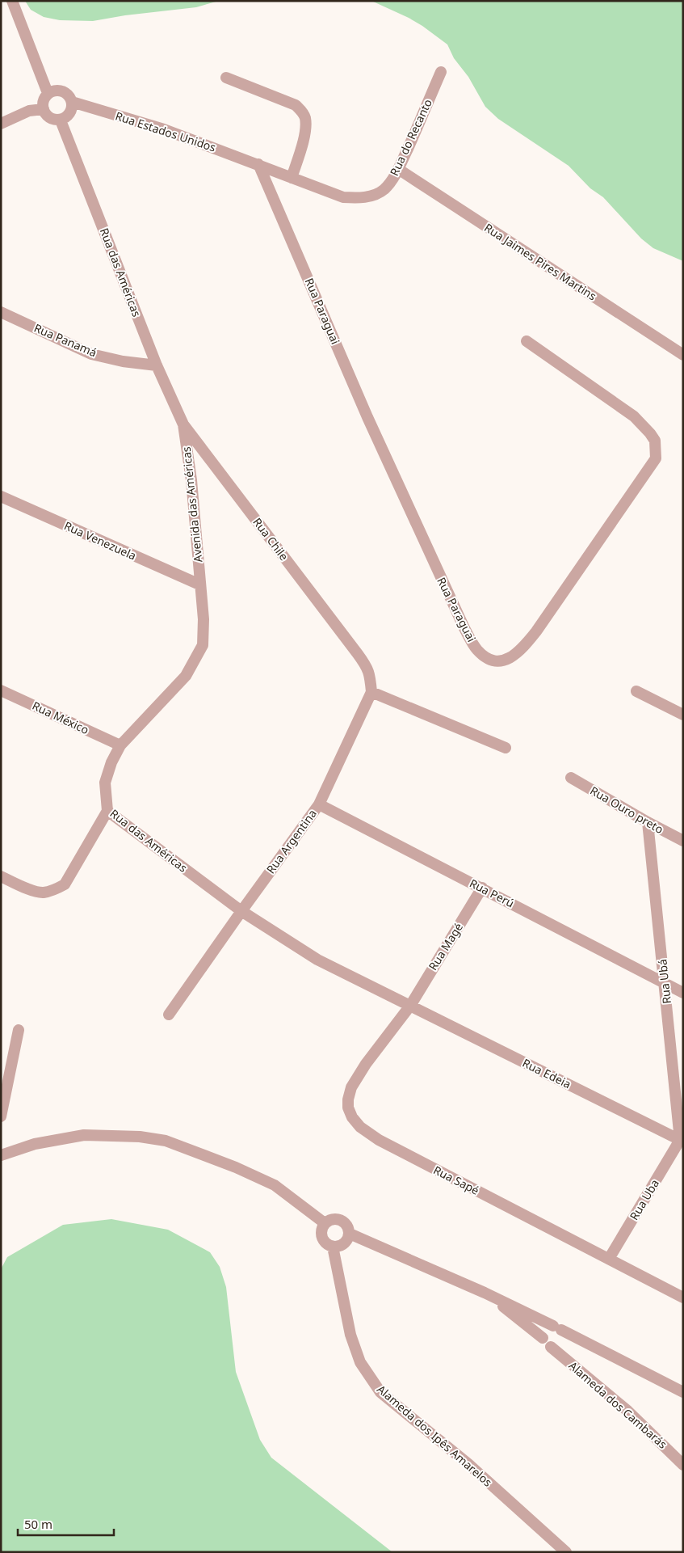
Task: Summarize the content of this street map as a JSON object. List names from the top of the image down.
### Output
{
  "streets": {
    "street": [
      "Rua Estados Unidos",
      "Rua do Recanto",
      "Rua Jaimes Pires Martins",
      "Rua das Américas",
      "Rua Paraguai",
      "Rua Panamá",
      "Avenida das Américas",
      "Rua Chile",
      "Rua Venezuela",
      "Rua México",
      "Rua Ouro preto",
      "Rua Argentina",
      "Rua Perú",
      "Rua Magé",
      "Rua Ubá",
      "Rua Edeia",
      "Rua Sapé",
      "Rua Uba",
      "Alameda dos Cambarás",
      "Alameda dos Ipês Amarelos"
    ]
  },
  "crossings": [
    ["Rua Estados Unidos", "Rua do Recanto"],
    ["Rua Estados Unidos", "Rua das Américas"],
    ["Rua Estados Unidos", "Rua Paraguai"],
    ["Rua do Recanto", "Rua Jaimes Pires Martins"],
    ["Rua do Recanto", "Rua Paraguai"],
    ["Rua das Américas", "Rua Panamá"],
    ["Rua das Américas", "Avenida das Américas"],
    ["Rua das Américas", "Rua Chile"],
    ["Rua das Américas", "Rua Venezuela"],
    ["Rua das Américas", "Rua México"],
    ["Rua das Américas", "Rua Argentina"],
    ["Rua das Américas", "Rua Magé"],
    ["Rua das Américas", "Rua Edeia"],
    ["Rua das Américas", "Rua Sapé"],
    ["Avenida das Américas", "Rua Chile"],
    ["Avenida das Américas", "Rua Venezuela"],
    ["Rua Chile", "Rua Argentina"],
    ["Rua Ouro preto", "Rua Ubá"],
    ["Rua Argentina", "Rua Perú"],
    ["Rua Perú", "Rua Magé"],
    ["Rua Perú", "Rua Ubá"],
    ["Rua Magé", "Rua Edeia"],
    ["Rua Magé", "Rua Sapé"],
    ["Rua Ubá", "Rua Edeia"],
    ["Rua Ubá", "Rua Uba"],
    ["Rua Edeia", "Rua Sapé"],
    ["Rua Edeia", "Rua Uba"],
    ["Rua Sapé", "Rua Uba"]
  ],
  "scale_bar": "50 m"
}
